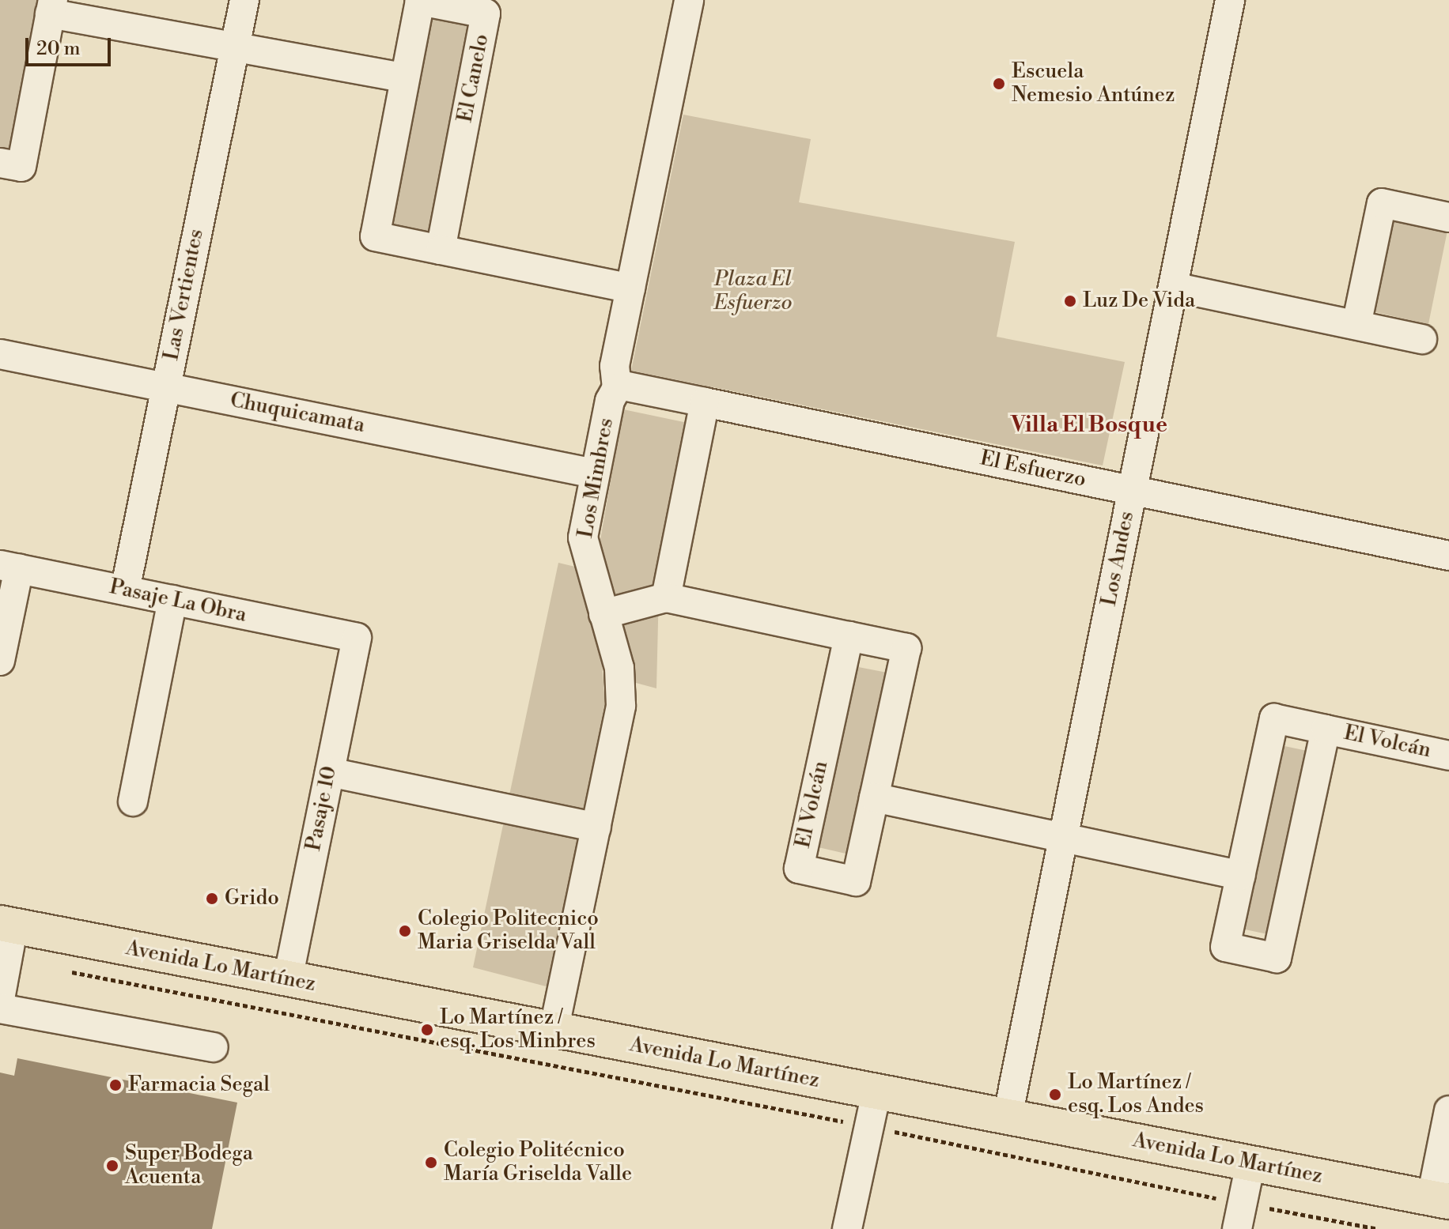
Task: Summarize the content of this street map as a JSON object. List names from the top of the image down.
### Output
{
  "streets": {
    "main road": ["Avenida Lo Martínez"],
    "street": [
      "El Canelo",
      "Las Vertientes",
      "Chuquicamata",
      "El Esfuerzo",
      "Los Mimbres",
      "Los Andes",
      "Pasaje La Obra",
      "El Volcán",
      "Pasaje 10"
    ]
  },
  "crossings": [
    ["El Canelo", "Los Mimbres"],
    ["Las Vertientes", "Chuquicamata"],
    ["Las Vertientes", "Pasaje La Obra"],
    ["Chuquicamata", "Los Mimbres"],
    ["El Esfuerzo", "Los Mimbres"],
    ["El Esfuerzo", "Los Andes"],
    ["Los Mimbres", "El Volcán"],
    ["Los Mimbres", "Avenida Lo Martínez"],
    ["Los Andes", "Avenida Lo Martínez"],
    ["Pasaje La Obra", "Pasaje 10"],
    ["Pasaje 10", "Avenida Lo Martínez"]
  ],
  "districts": ["Villa El Bosque"],
  "parks": ["Plaza El Esfuerzo"],
  "places": [
    "Escuela Nemesio Antúnez",
    "Luz De Vida",
    "Grido",
    "Colegio Politecnico Maria Griselda Vall",
    "Lo Martínez / esq. Los Minbres",
    "Farmacia Segal",
    "Lo Martínez / esq. Los Andes",
    "Colegio Politécnico María Griselda Valle",
    "Super Bodega Acuenta"
  ],
  "scale_bar": "20 m"
}
